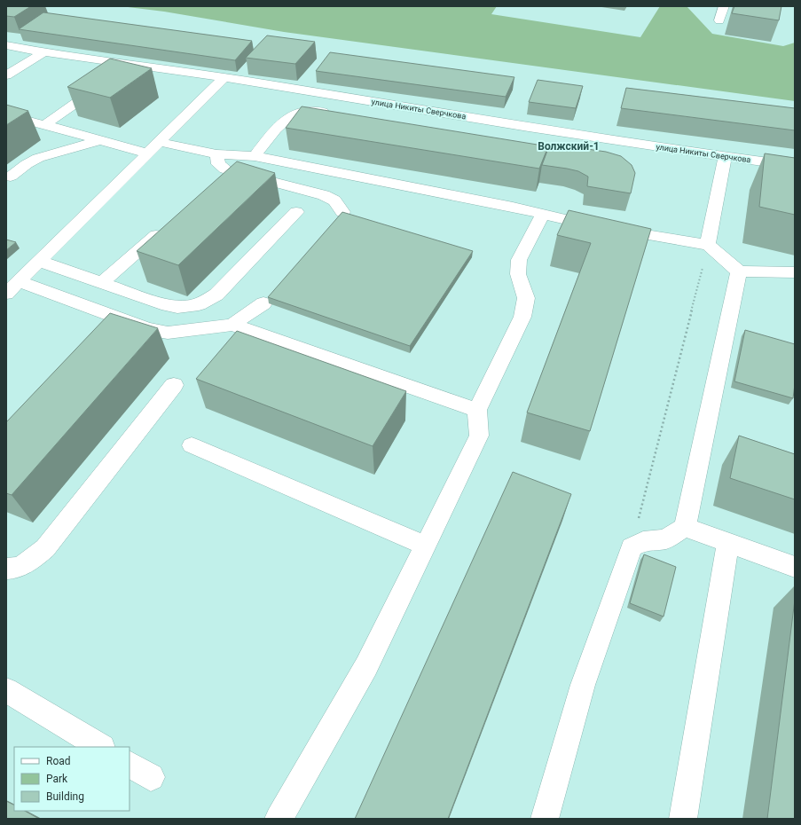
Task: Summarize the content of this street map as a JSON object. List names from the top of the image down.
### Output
{
  "streets": {
    "street": ["улица Никиты Сверчкова"]
  },
  "districts": ["Волжский-1"],
  "legend": ["Road", "Park", "Building"]
}
